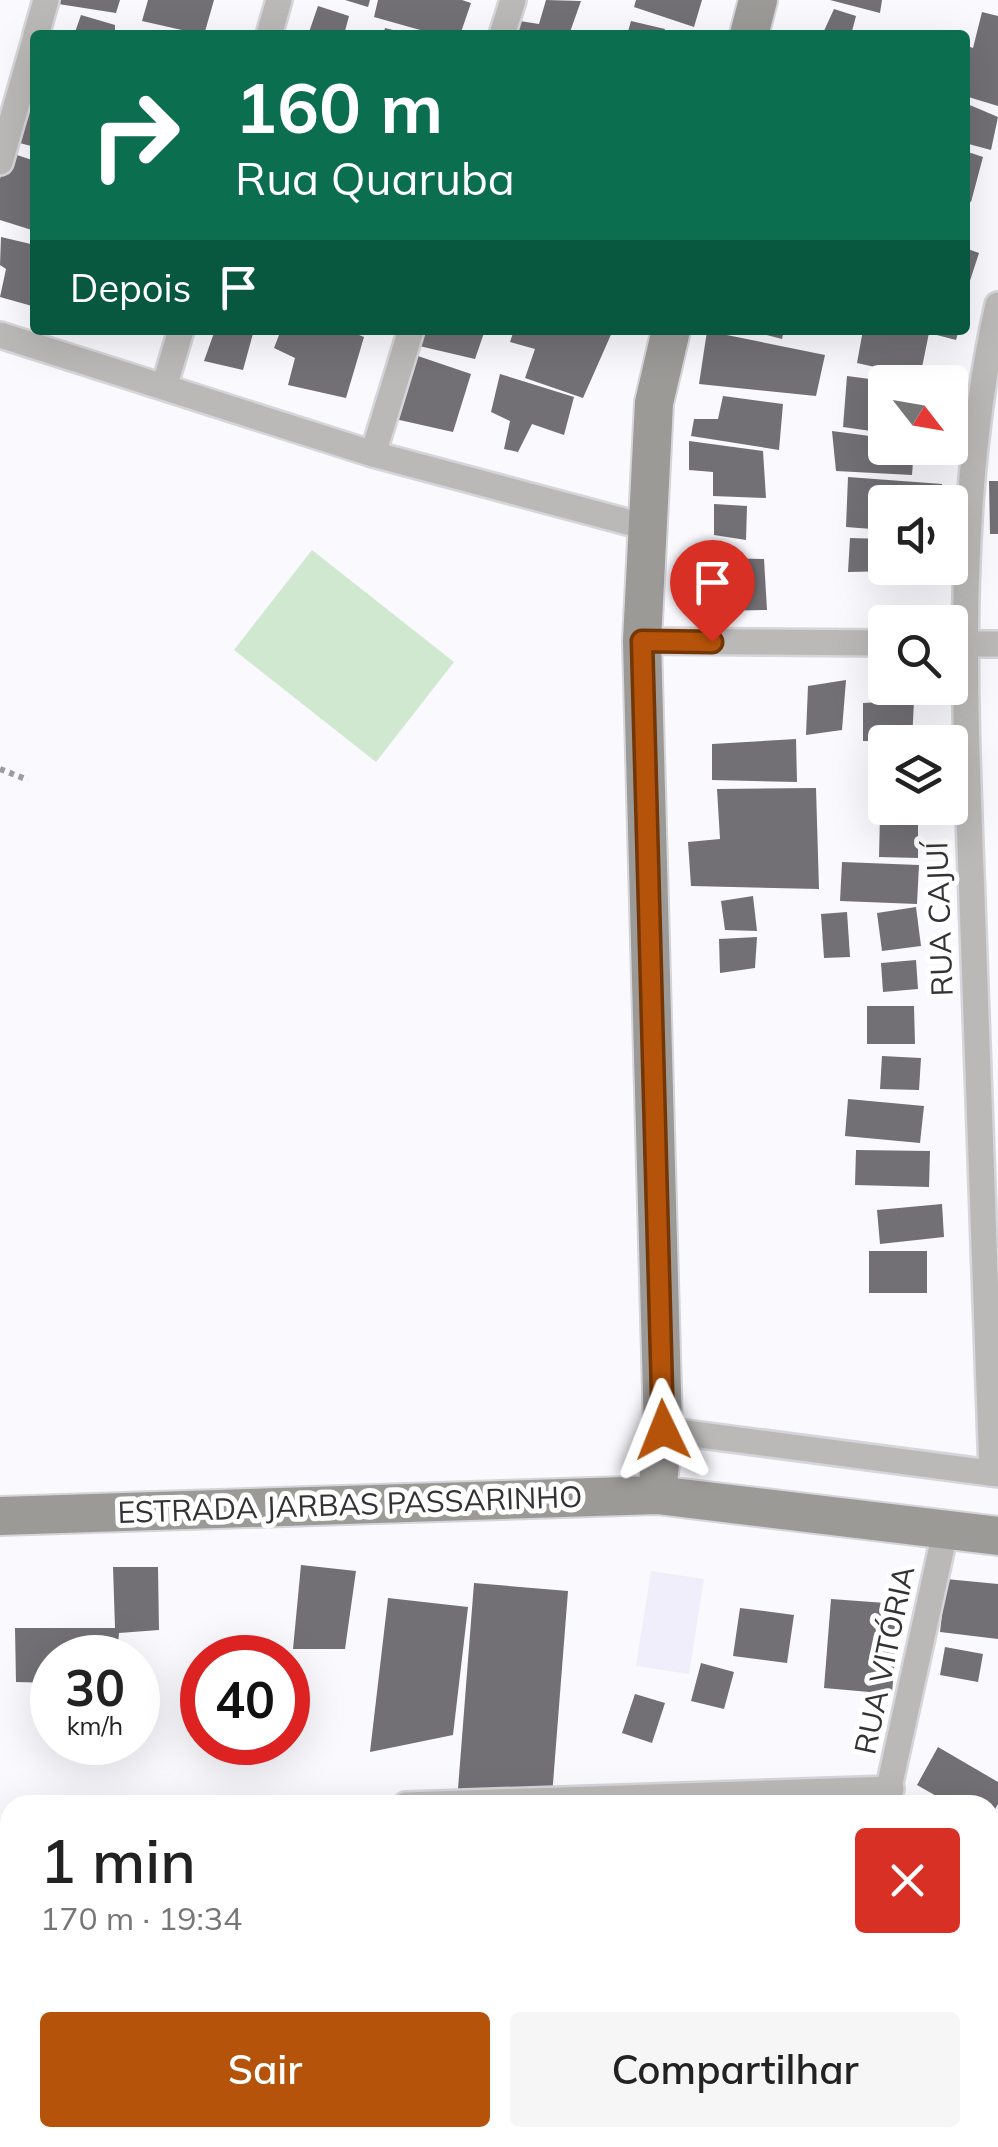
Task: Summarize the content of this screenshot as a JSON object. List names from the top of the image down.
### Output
{
  "streets": {
    "street": ["RUA CAJUÍ", "ESTRADA JARBAS PASSARINHO", "RUA VITÓRIA"]
  },
  "crossings": [
    ["ESTRADA JARBAS PASSARINHO", "RUA VITÓRIA"]
  ],
  "north": "bottom right",
  "page": {
    "turn": ["160 m", "Rua Quaruba"],
    "then": "Depois",
    "speed": "30 km/h",
    "limit": "40",
    "heading": ["1 min", "170 m · 19:34"],
    "buttons": ["Sair", "Compartilhar"]
  }
}
